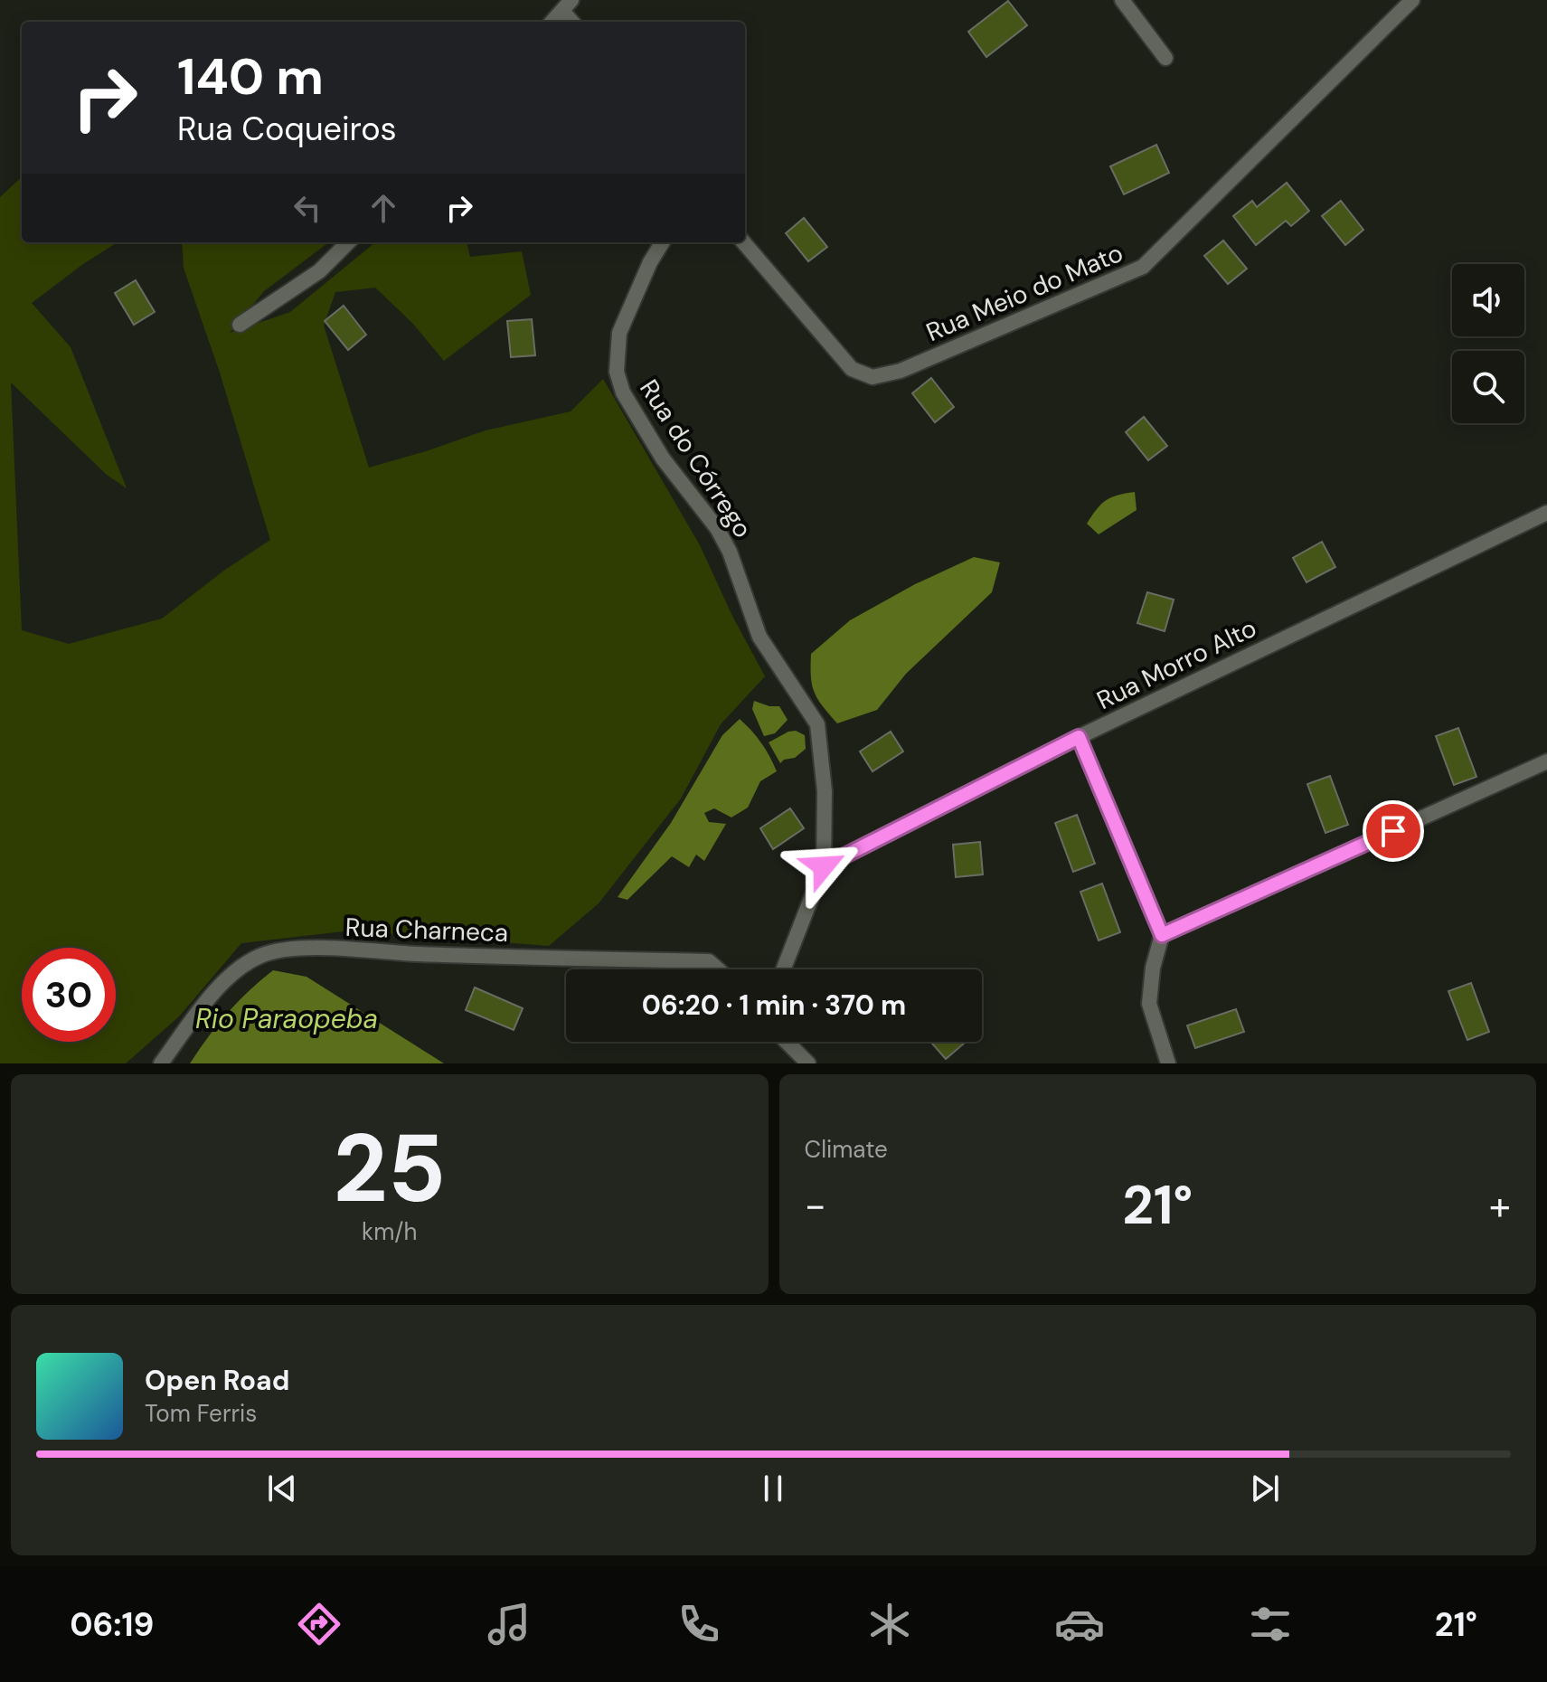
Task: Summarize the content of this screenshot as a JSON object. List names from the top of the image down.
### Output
{
  "streets": {
    "street": [
      "Rua Meio do Mato",
      "Rua do Córrego",
      "Rua Morro Alto",
      "Rua Charneca"
    ]
  },
  "crossings": [
    ["Rua do Córrego", "Rua Morro Alto"]
  ],
  "water": ["Rio Paraopeba"],
  "page": {
    "turn": ["140 m", "Rua Coqueiros"],
    "limit": "30",
    "trip": "06:20 · 1 min · 370 m",
    "tile": [
      ["25", "km/h"],
      "Climate"
    ],
    "heat": ["−", "21°", "+"],
    "song": ["Open Road", "Tom Ferris"],
    "tabs": ["06:19", "21°"]
  }
}
